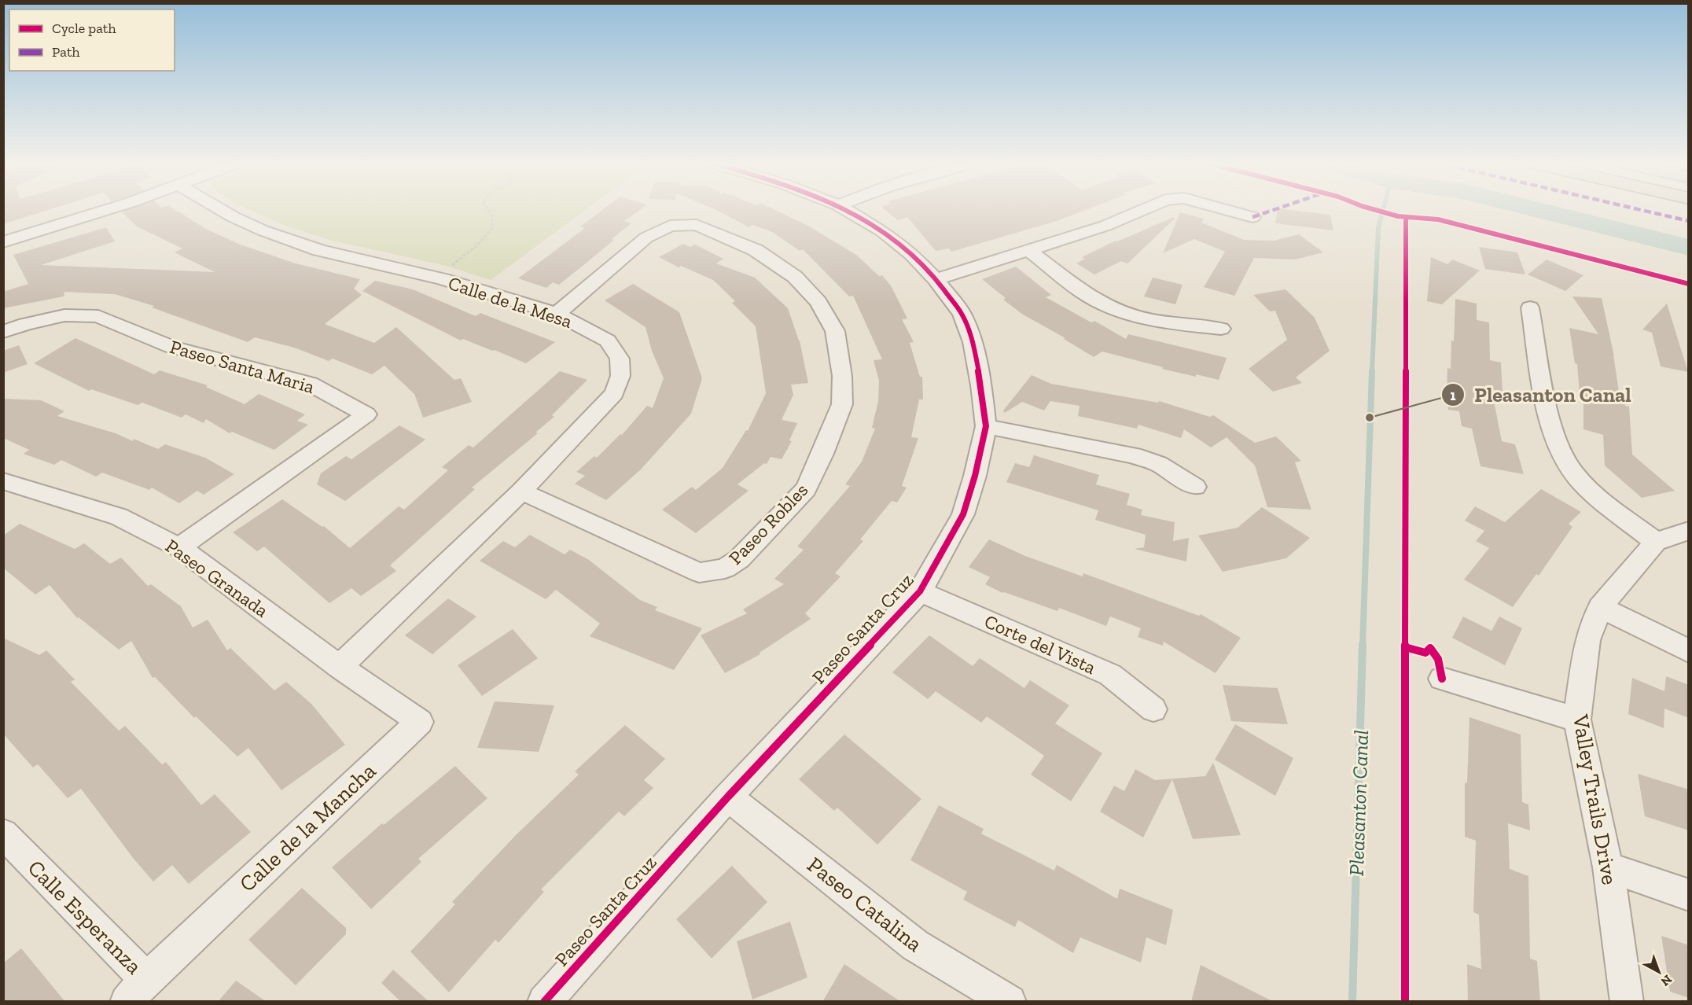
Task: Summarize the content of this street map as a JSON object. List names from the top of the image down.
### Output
{
  "streets": {
    "street": [
      "Calle de la Mesa",
      "Paseo Santa Maria",
      "Paseo Robles",
      "Paseo Granada",
      "Paseo Santa Cruz",
      "Corte del Vista",
      "Valley Trails Drive",
      "Calle de la Mancha",
      "Paseo Catalina",
      "Calle Esperanza"
    ]
  },
  "crossings": [
    ["Calle de la Mesa", "Paseo Robles"],
    ["Calle de la Mesa", "Paseo Granada"],
    ["Calle de la Mesa", "Calle de la Mancha"],
    ["Paseo Santa Maria", "Paseo Granada"],
    ["Paseo Granada", "Calle de la Mancha"],
    ["Paseo Santa Cruz", "Corte del Vista"],
    ["Paseo Santa Cruz", "Paseo Catalina"],
    ["Calle de la Mancha", "Calle Esperanza"]
  ],
  "water": ["Pleasanton Canal"],
  "places": ["Pleasanton Canal"],
  "legend": ["Cycle path", "Path"],
  "north": "bottom right"
}
